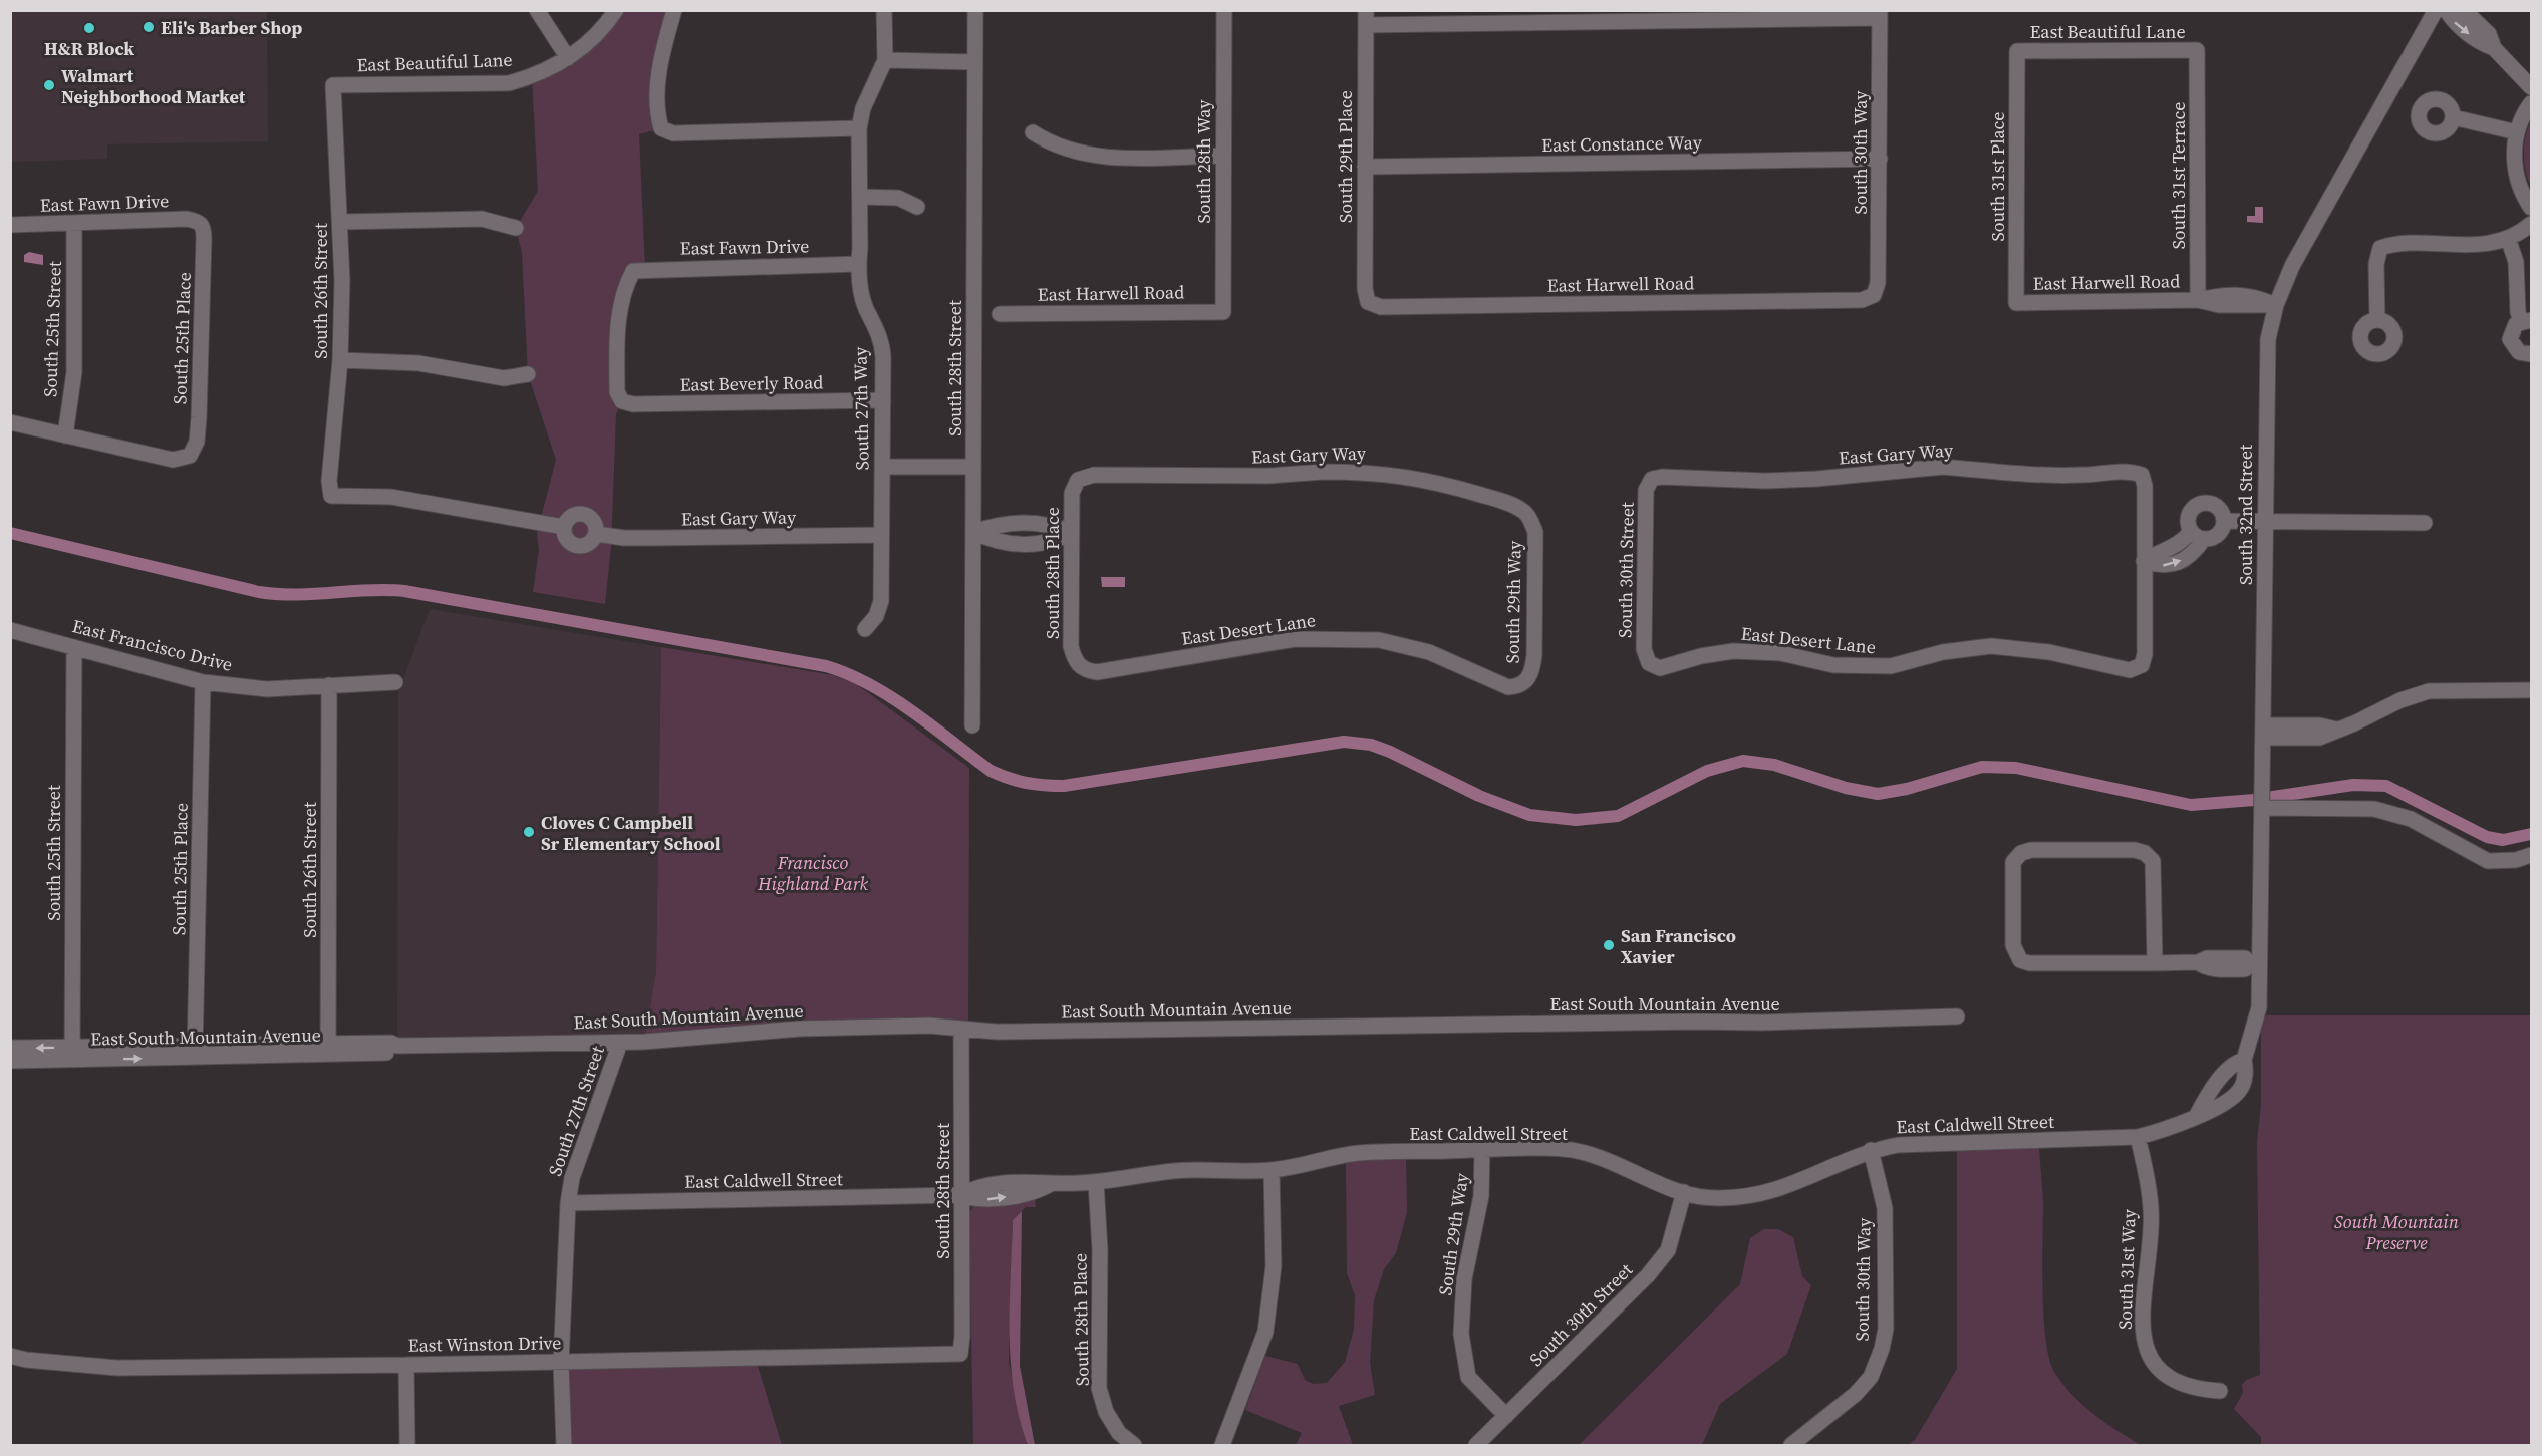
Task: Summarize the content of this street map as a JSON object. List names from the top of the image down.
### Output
{
  "streets": {
    "street": [
      "East Beautiful Lane",
      "East Constance Way",
      "South 30th Way",
      "South 29th Place",
      "South 28th Way",
      "South 31st Terrace",
      "South 31st Place",
      "East Fawn Drive",
      "East Harwell Road",
      "South 26th Street",
      "South 25th Street",
      "South 25th Place",
      "South 28th Street",
      "East Beverly Road",
      "South 27th Way",
      "East Gary Way",
      "South 32nd Street",
      "South 30th Street",
      "South 28th Place",
      "South 29th Way",
      "East Desert Lane",
      "East Francisco Drive",
      "East South Mountain Avenue",
      "South 27th Street",
      "East Caldwell Street",
      "South 31st Way",
      "East Winston Drive"
    ]
  },
  "crossings": [
    ["East Beautiful Lane", "South 31st Terrace"],
    ["East Beautiful Lane", "South 31st Place"],
    ["East Beautiful Lane", "South 26th Street"],
    ["East Constance Way", "South 30th Way"],
    ["East Constance Way", "South 29th Place"],
    ["South 30th Way", "East Harwell Road"],
    ["South 30th Way", "East Caldwell Street"],
    ["South 29th Place", "East Harwell Road"],
    ["South 28th Way", "East Harwell Road"],
    ["South 31st Terrace", "East Harwell Road"],
    ["South 31st Place", "East Harwell Road"],
    ["East Fawn Drive", "South 25th Street"],
    ["East Fawn Drive", "South 25th Place"],
    ["East Fawn Drive", "East Beverly Road"],
    ["East Fawn Drive", "South 27th Way"],
    ["East Harwell Road", "South 32nd Street"],
    ["South 26th Street", "East Gary Way"],
    ["South 26th Street", "East Francisco Drive"],
    ["South 26th Street", "East South Mountain Avenue"],
    ["South 25th Street", "South 25th Place"],
    ["South 25th Street", "East Francisco Drive"],
    ["South 25th Street", "East South Mountain Avenue"],
    ["South 25th Place", "East Francisco Drive"],
    ["South 25th Place", "East South Mountain Avenue"],
    ["South 28th Street", "East South Mountain Avenue"],
    ["South 28th Street", "East Caldwell Street"],
    ["South 28th Street", "East Winston Drive"],
    ["East Beverly Road", "South 27th Way"],
    ["South 27th Way", "East Gary Way"],
    ["East Gary Way", "South 30th Street"],
    ["East Gary Way", "South 28th Place"],
    ["East Gary Way", "South 29th Way"],
    ["East Gary Way", "East Desert Lane"],
    ["South 32nd Street", "East Caldwell Street"],
    ["South 30th Street", "South 29th Way"],
    ["South 30th Street", "East Desert Lane"],
    ["South 30th Street", "East Caldwell Street"],
    ["South 28th Place", "East Desert Lane"],
    ["South 28th Place", "East Caldwell Street"],
    ["South 29th Way", "East Desert Lane"],
    ["South 29th Way", "East Caldwell Street"],
    ["East South Mountain Avenue", "South 27th Street"],
    ["South 27th Street", "East Caldwell Street"],
    ["South 27th Street", "East Winston Drive"],
    ["East Caldwell Street", "South 31st Way"]
  ],
  "parks": ["Francisco Highland Park", "South Mountain Preserve"],
  "places": [
    "Eli's Barber Shop",
    "H&R Block",
    "Walmart Neighborhood Market",
    "Cloves C Campbell Sr Elementary School",
    "San Francisco Xavier"
  ]
}
